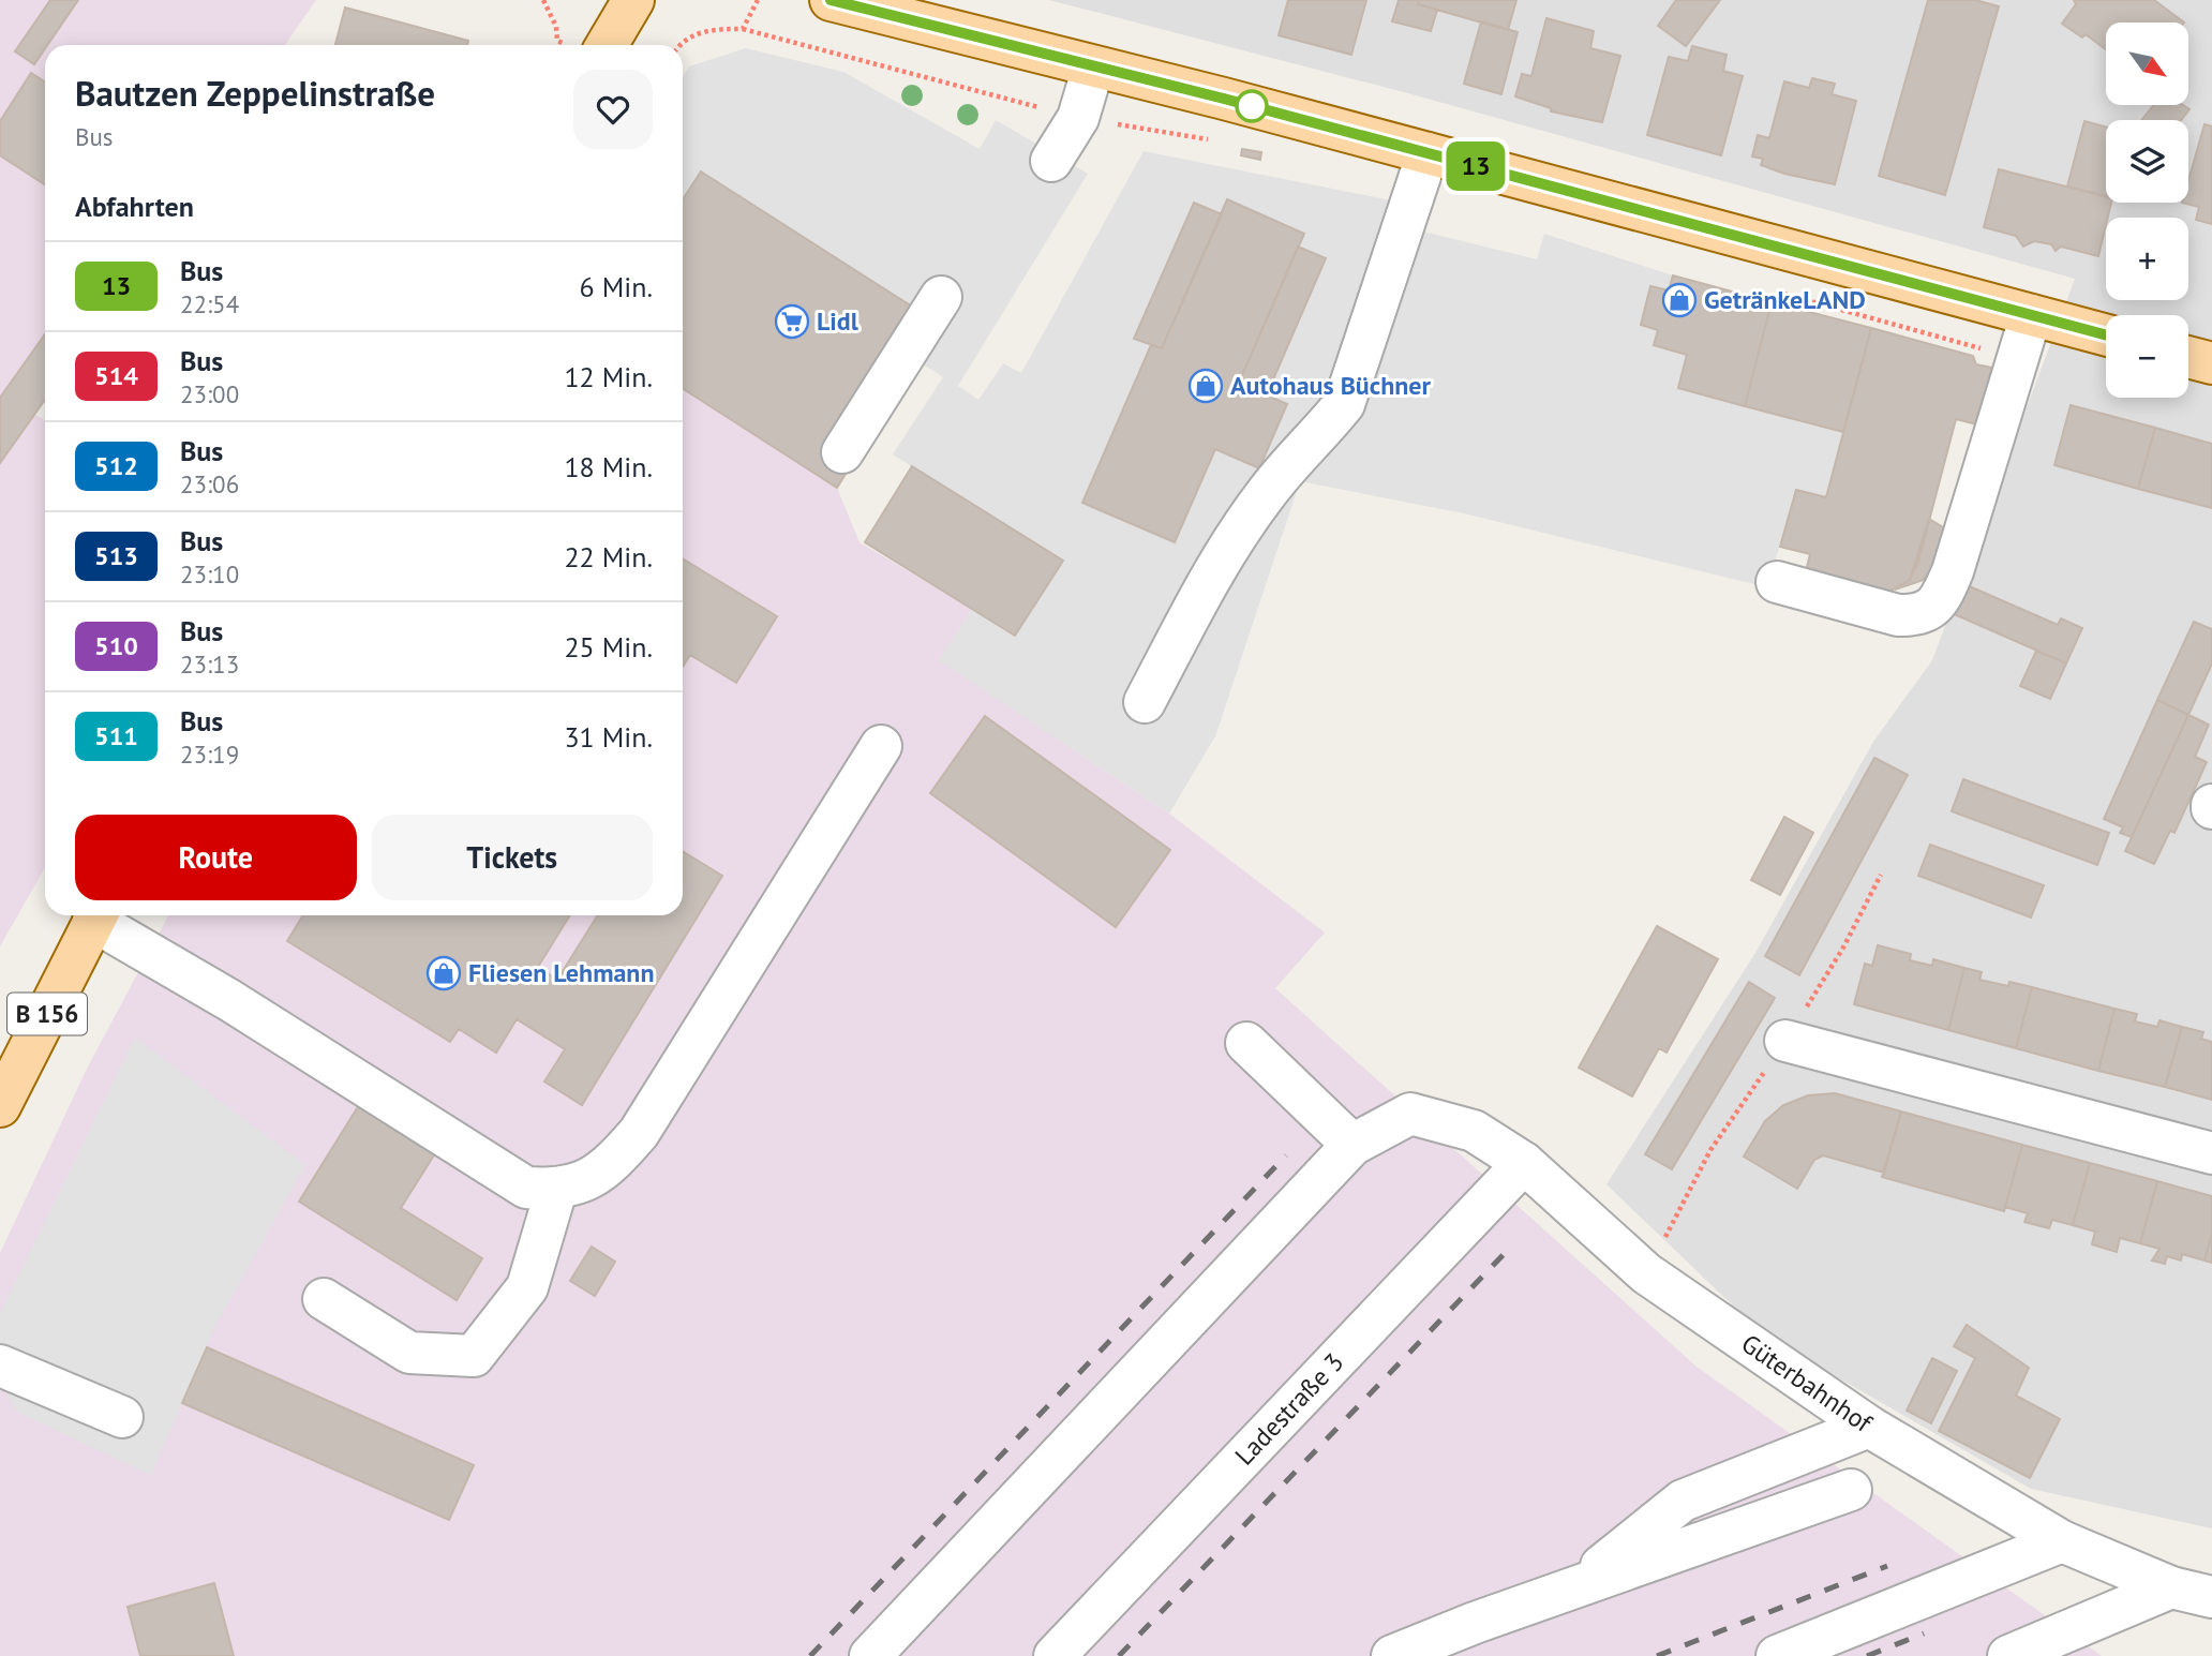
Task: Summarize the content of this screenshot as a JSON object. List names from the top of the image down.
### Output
{
  "streets": {
    "main road": ["B 156"],
    "street": ["Güterbahnhof", "Ladestraße 3"]
  },
  "crossings": [
    ["Güterbahnhof", "Ladestraße 3"]
  ],
  "places": {
    "shop": ["GetränkeLAND", "Autohaus Büchner", "Fliesen Lehmann"],
    "supermarket": ["Lidl"]
  },
  "lines": ["bus line 13"],
  "north": "bottom right",
  "page": {
    "on_map": "13",
    "map_buttons": ["+", "−"],
    "heading": [
      ["Bautzen Zeppelinstraße", "Bus"],
      "Abfahrten"
    ],
    "list": [
      {
        "mark": "13",
        "name": "Bus",
        "note": "22:54",
        "value": "6 Min."
      },
      {
        "mark": "514",
        "name": "Bus",
        "note": "23:00",
        "value": "12 Min."
      },
      {
        "mark": "512",
        "name": "Bus",
        "note": "23:06",
        "value": "18 Min."
      },
      {
        "mark": "513",
        "name": "Bus",
        "note": "23:10",
        "value": "22 Min."
      },
      {
        "mark": "510",
        "name": "Bus",
        "note": "23:13",
        "value": "25 Min."
      },
      {
        "mark": "511",
        "name": "Bus",
        "note": "23:19",
        "value": "31 Min."
      }
    ],
    "buttons": ["Route", "Tickets"]
  }
}
